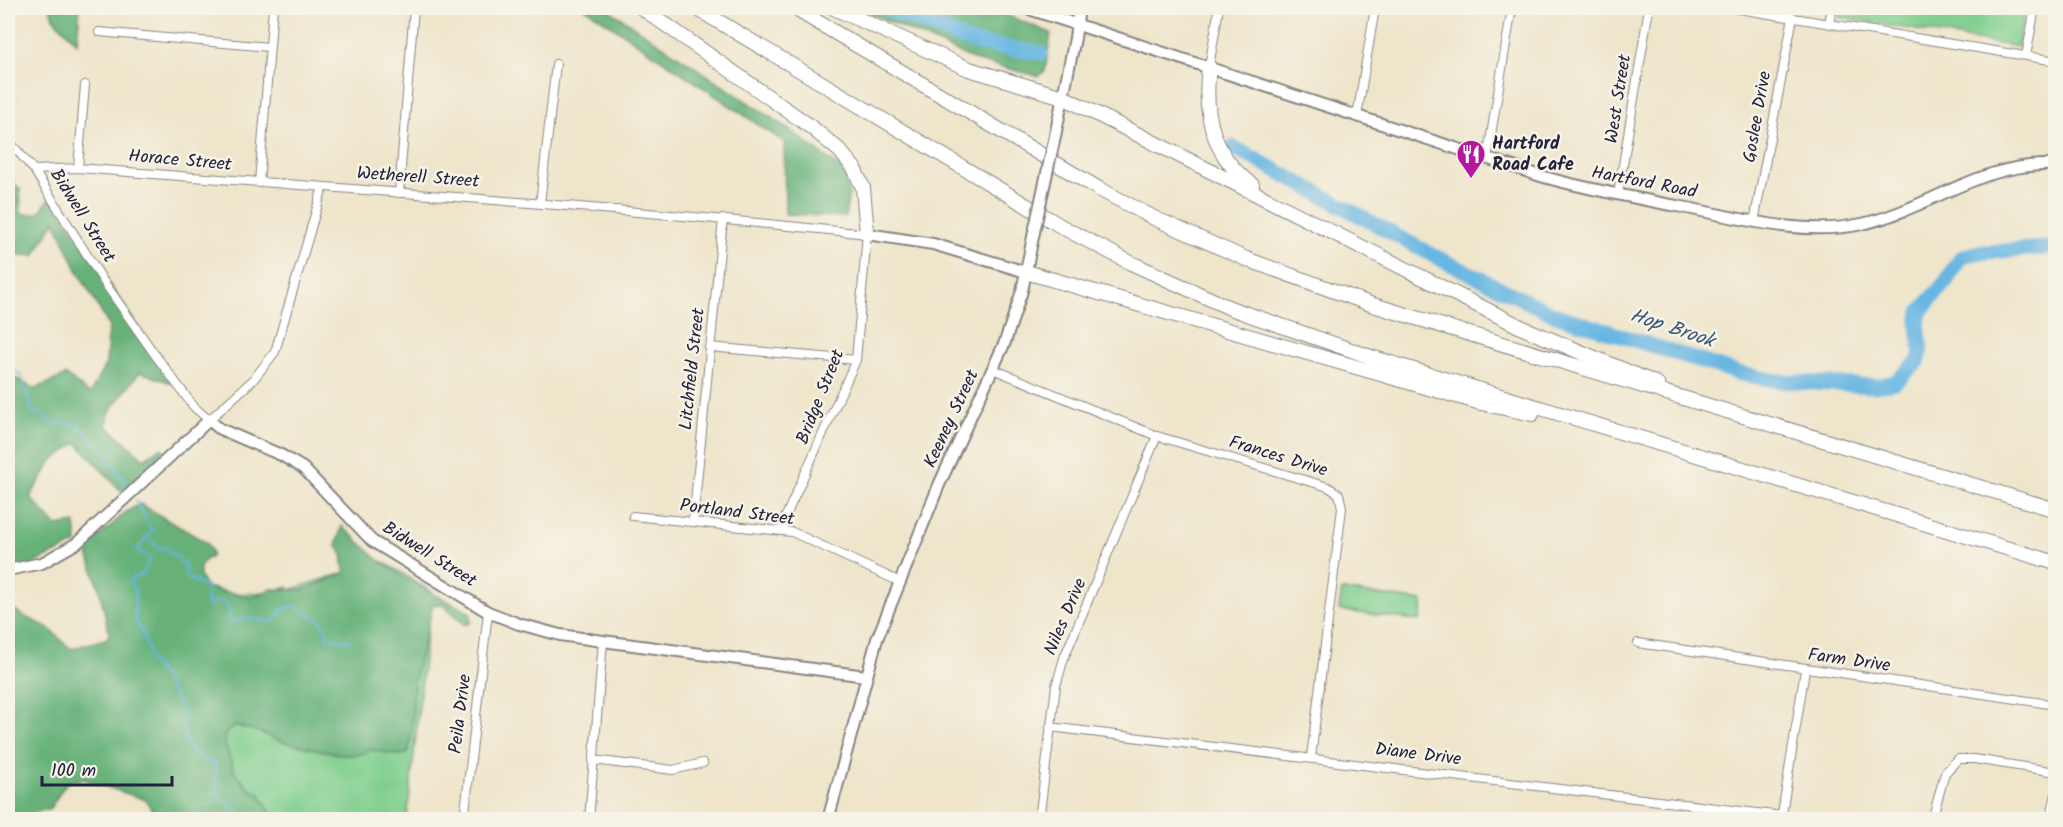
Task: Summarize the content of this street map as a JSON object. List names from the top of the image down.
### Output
{
  "streets": {
    "main road": [
      "Wetherell Street",
      "Hartford Road",
      "Bidwell Street",
      "Keeney Street"
    ],
    "street": [
      "West Street",
      "Goslee Drive",
      "Horace Street",
      "Litchfield Street",
      "Bridge Street",
      "Frances Drive",
      "Portland Street",
      "Niles Drive",
      "Farm Drive",
      "Peila Drive",
      "Diane Drive"
    ]
  },
  "crossings": [
    ["West Street", "Hartford Road"],
    ["Goslee Drive", "Hartford Road"],
    ["Horace Street", "Wetherell Street"],
    ["Horace Street", "Bidwell Street"],
    ["Wetherell Street", "Litchfield Street"],
    ["Wetherell Street", "Bridge Street"],
    ["Wetherell Street", "Keeney Street"],
    ["Hartford Road", "Keeney Street"],
    ["Bidwell Street", "Keeney Street"],
    ["Bidwell Street", "Peila Drive"],
    ["Litchfield Street", "Portland Street"],
    ["Bridge Street", "Portland Street"],
    ["Keeney Street", "Frances Drive"],
    ["Keeney Street", "Portland Street"],
    ["Frances Drive", "Niles Drive"],
    ["Frances Drive", "Diane Drive"],
    ["Niles Drive", "Diane Drive"]
  ],
  "water": ["Hop Brook"],
  "places": {
    "restaurant": ["Hartford Road Cafe"]
  },
  "scale_bar": "100 m"
}
